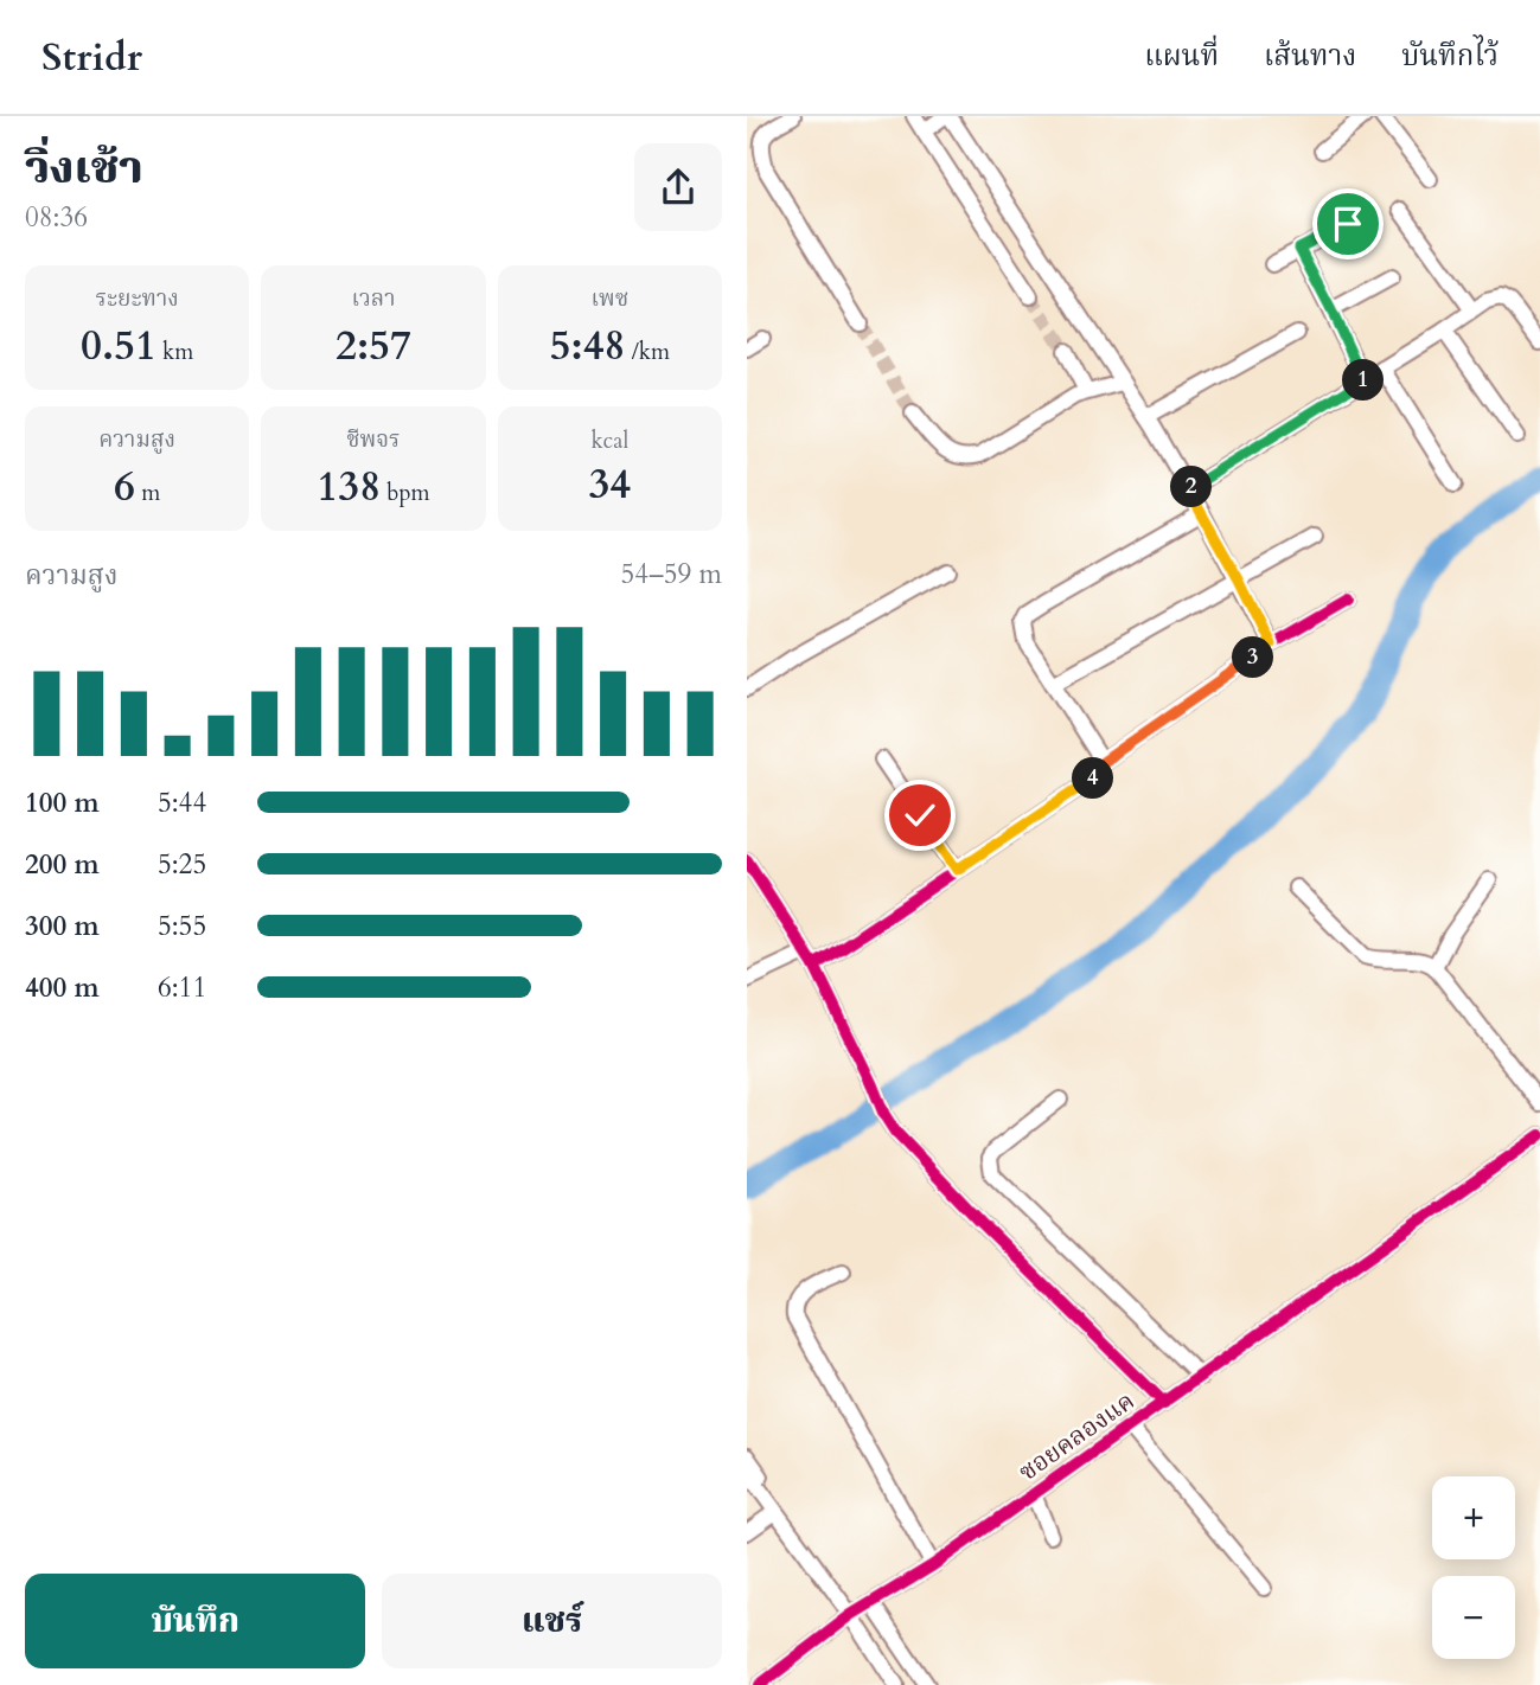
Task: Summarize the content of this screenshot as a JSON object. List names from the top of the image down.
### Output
{
  "streets": {
    "street": ["ซอยคลองแค"]
  },
  "page": {
    "header": "Stridr",
    "nav": ["แผนที่", "เส้นทาง", "บันทึกไว้"],
    "heading": ["วิ่งเช้า", "08:36"],
    "stats": [
      ["ระยะทาง", "0.51 km"],
      ["เวลา", "2:57"],
      ["เพซ", "5:48 /km"],
      ["ความสูง", "6 m"],
      ["ชีพจร", "138 bpm"],
      ["kcal", "34"]
    ],
    "pins": [
      "1",
      "2",
      "3",
      "4"
    ],
    "chart": ["ความสูง", "54–59 m"],
    "list": [
      {
        "name": "100 m",
        "note": "5:44"
      },
      {
        "name": "200 m",
        "note": "5:25"
      },
      {
        "name": "300 m",
        "note": "5:55"
      },
      {
        "name": "400 m",
        "note": "6:11"
      }
    ],
    "map_buttons": ["+", "−"],
    "buttons": ["บันทึก", "แชร์"]
  }
}
